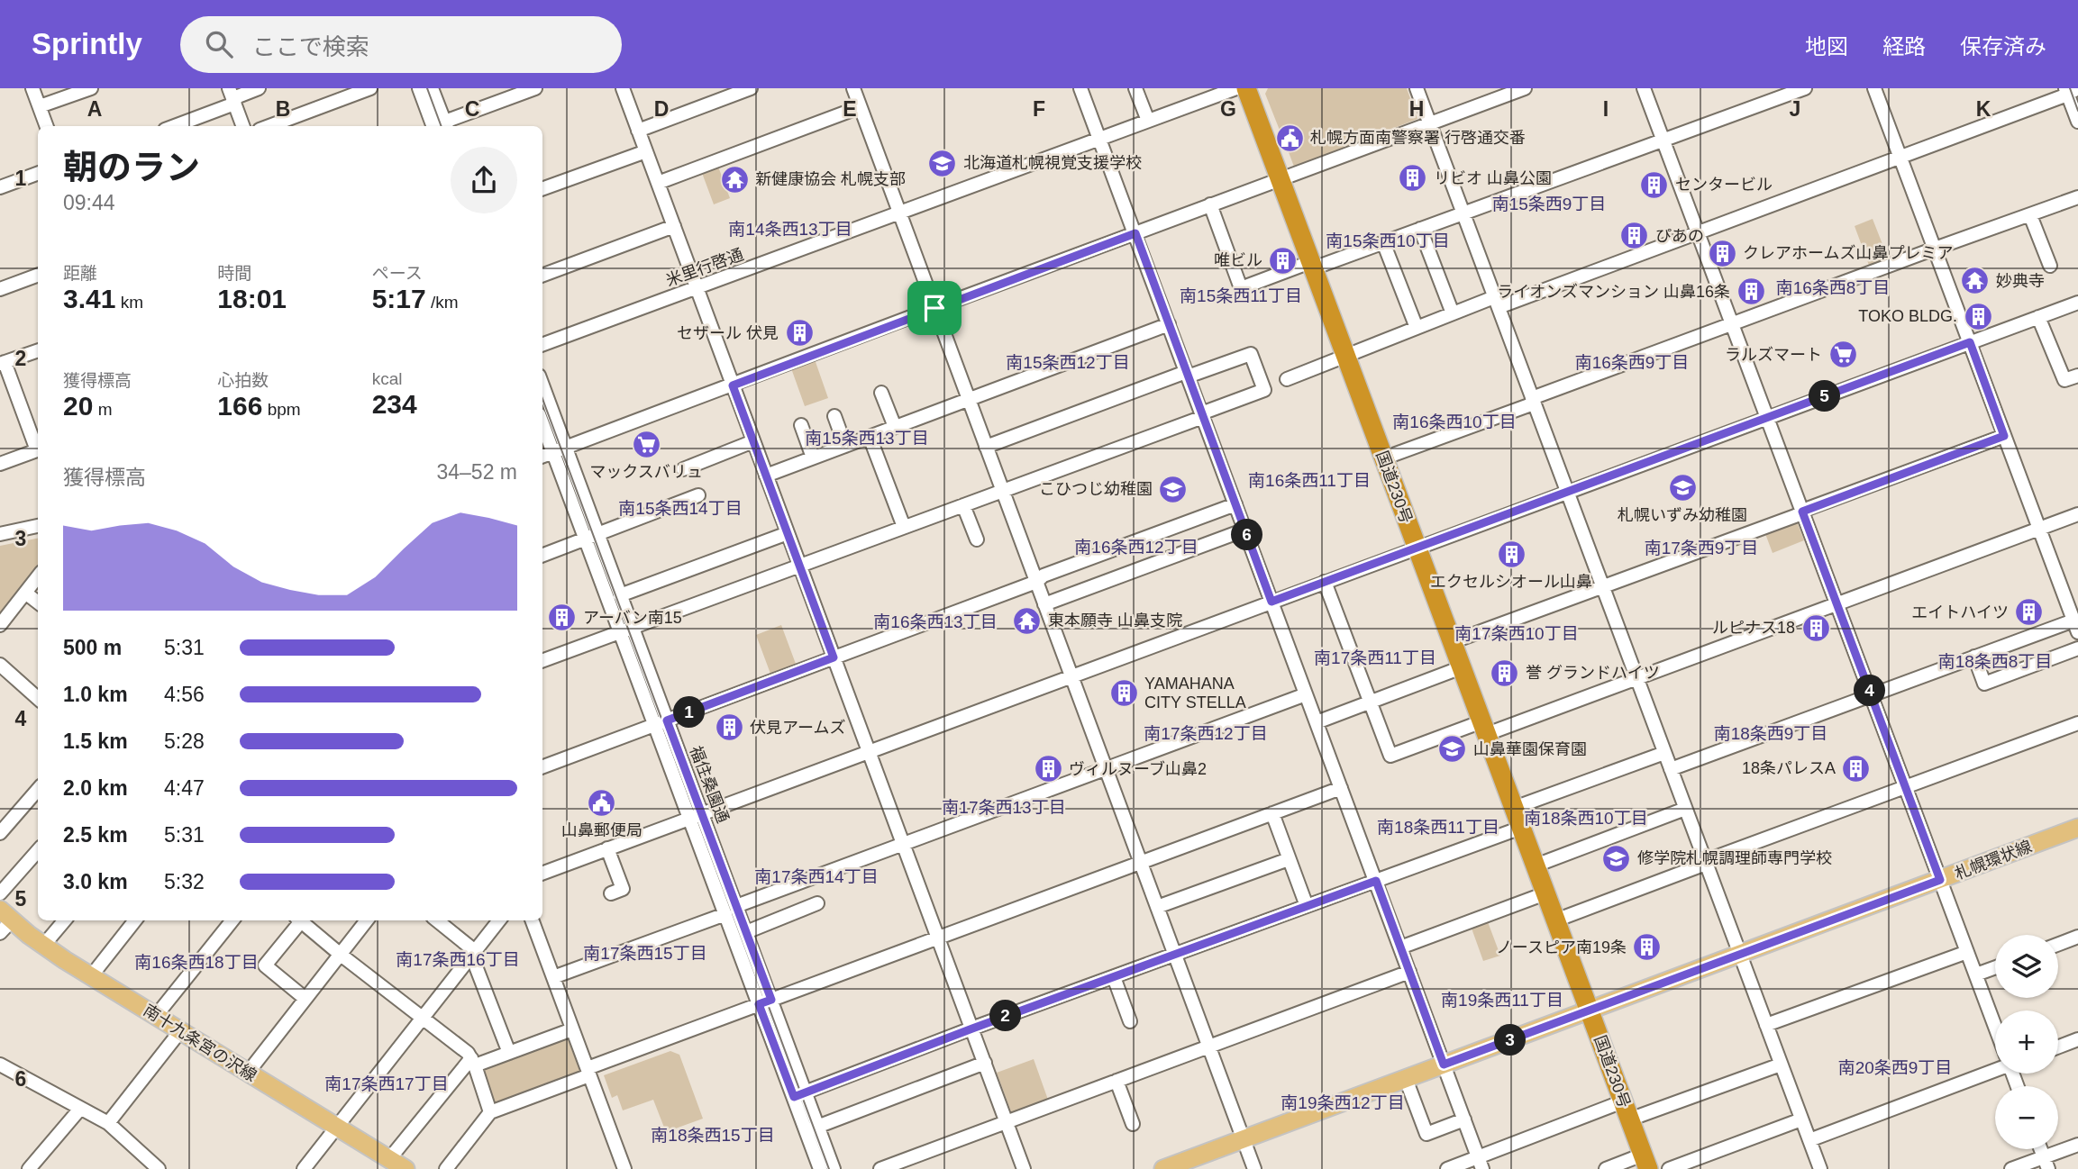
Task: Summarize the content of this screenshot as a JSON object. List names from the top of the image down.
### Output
{
  "streets": {
    "highway": ["国道230号"],
    "main road": ["札幌環状線", "南十九条宮の沢線"],
    "street": ["米里行啓通", "福住桑園通"]
  },
  "crossings": [
    ["国道230号", "札幌環状線"]
  ],
  "districts": [
    "南15条西9丁目",
    "南14条西13丁目",
    "南15条西10丁目",
    "南16条西8丁目",
    "南15条西11丁目",
    "南15条西12丁目",
    "南16条西9丁目",
    "南16条西10丁目",
    "南15条西13丁目",
    "南16条西11丁目",
    "南15条西14丁目",
    "南16条西12丁目",
    "南17条西9丁目",
    "南16条西13丁目",
    "南17条西10丁目",
    "南17条西11丁目",
    "南18条西8丁目",
    "南17条西12丁目",
    "南18条西9丁目",
    "南17条西13丁目",
    "南18条西10丁目",
    "南18条西11丁目",
    "南17条西14丁目",
    "南17条西15丁目",
    "南17条西16丁目",
    "南16条西18丁目",
    "南19条西11丁目",
    "南20条西9丁目",
    "南17条西17丁目",
    "南19条西12丁目",
    "南18条西15丁目"
  ],
  "places": {
    "public building": ["札幌方面南警察署 行啓通交番", "山鼻郵便局"],
    "school or university": [
      "北海道札幌視覚支援学校",
      "札幌いずみ幼稚園",
      "こひつじ幼稚園",
      "山鼻華園保育園",
      "修学院札幌調理師専門学校"
    ],
    "building": [
      "リビオ 山鼻公園",
      "センタービル",
      "ぴあの",
      "クレアホームズ山鼻プレミア",
      "唯ビル",
      "ライオンズマンション 山鼻16条",
      "TOKO BLDG.",
      "セザール 伏見",
      "エクセルシオール山鼻",
      "エイトハイツ",
      "アーバン南15",
      "ルピナス18",
      "誉 グランドハイツ",
      "YAMAHANA CITY STELLA",
      "伏見アームズ",
      "18条パレスA",
      "ヴィルヌーブ山鼻2",
      "ノースピア南19条"
    ],
    "temple": ["新健康協会 札幌支部", "妙典寺", "東本願寺 山鼻支院"],
    "supermarket": ["ラルズマート", "マックスバリュ"]
  },
  "page": {
    "header": "Sprintly",
    "search": "ここで検索",
    "nav": ["地図", "経路", "保存済み"],
    "heading": ["朝のラン", "09:44"],
    "stats": [
      ["距離", "3.41 km"],
      ["時間", "18:01"],
      ["ペース", "5:17 /km"],
      ["獲得標高", "20 m"],
      ["心拍数", "166 bpm"],
      ["kcal", "234"]
    ],
    "pins": [
      "5",
      "6",
      "4",
      "1",
      "2",
      "3"
    ],
    "chart": ["獲得標高", "34–52 m"],
    "list": [
      {
        "name": "500 m",
        "note": "5:31"
      },
      {
        "name": "1.0 km",
        "note": "4:56"
      },
      {
        "name": "1.5 km",
        "note": "5:28"
      },
      {
        "name": "2.0 km",
        "note": "4:47"
      },
      {
        "name": "2.5 km",
        "note": "5:31"
      },
      {
        "name": "3.0 km",
        "note": "5:32"
      }
    ],
    "map_buttons": ["+", "−"]
  },
  "grid": {
    "columns": [
      "A",
      "B",
      "C",
      "D",
      "E",
      "F",
      "G",
      "H",
      "I",
      "J",
      "K"
    ],
    "rows": [
      "1",
      "2",
      "3",
      "4",
      "5",
      "6"
    ]
  }
}
